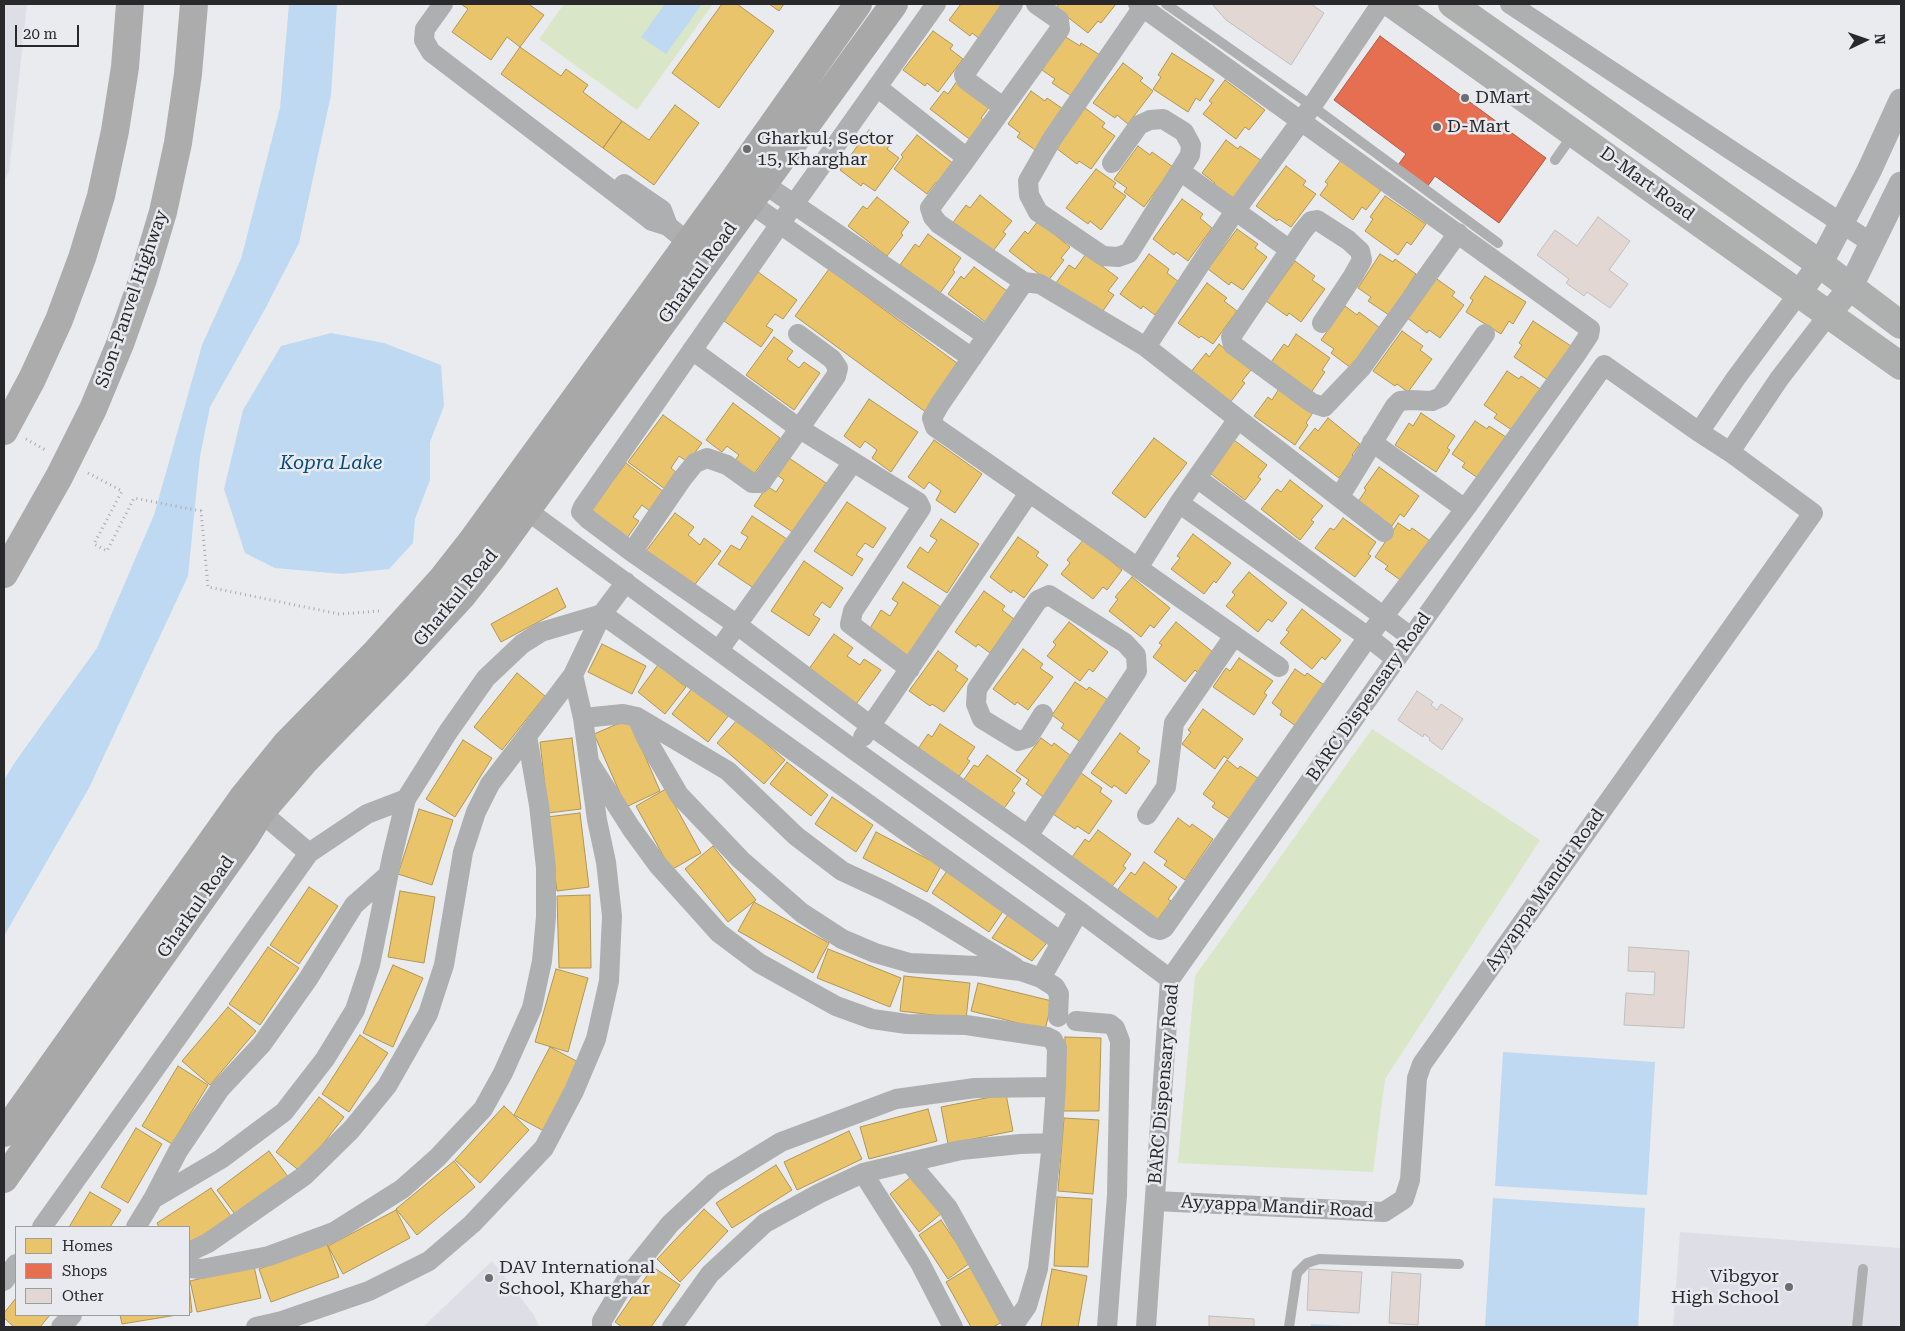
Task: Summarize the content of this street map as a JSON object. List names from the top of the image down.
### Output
{
  "streets": {
    "highway": ["Sion-Panvel Highway"],
    "main road": ["D-Mart Road", "Gharkul Road"],
    "street": ["BARC Dispensary Road", "Ayyappa Mandir Road"]
  },
  "crossings": [
    ["BARC Dispensary Road", "Ayyappa Mandir Road"]
  ],
  "water": ["Kopra Lake"],
  "places": [
    "DMart",
    "D-Mart",
    "Gharkul, Sector 15, Kharghar",
    "DAV International School, Kharghar",
    "Vibgyor High School"
  ],
  "legend": ["Homes", "Shops", "Other"],
  "scale_bar": "20 m",
  "north": "right"
}
